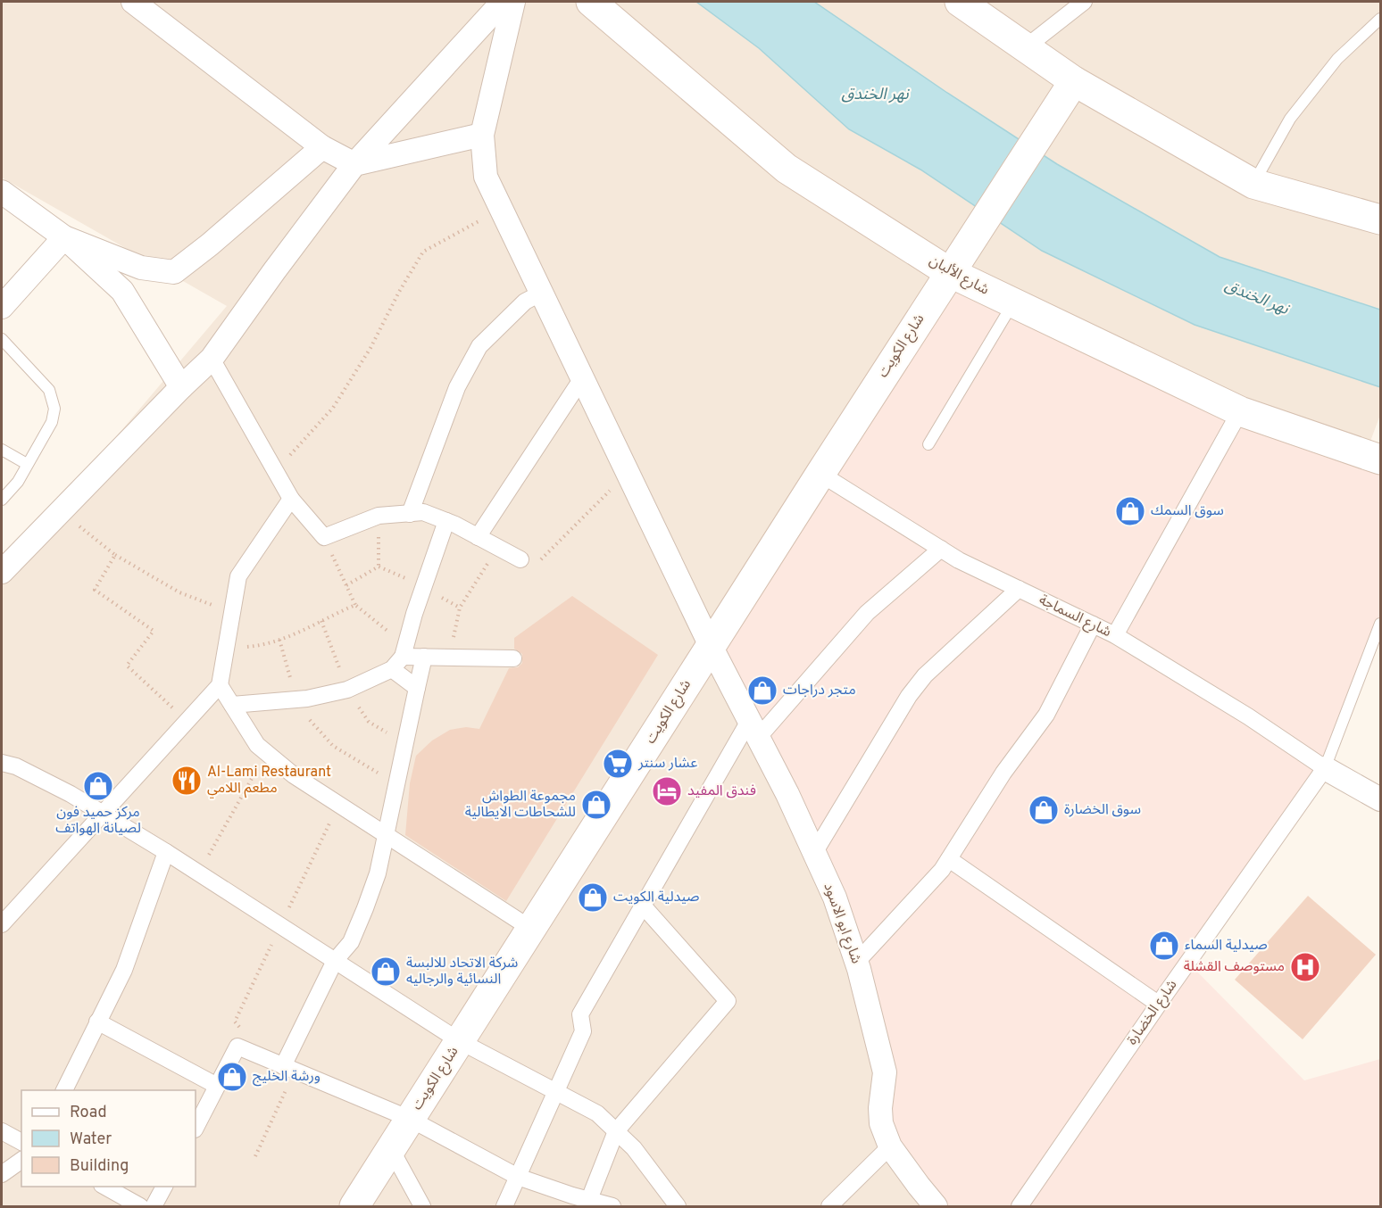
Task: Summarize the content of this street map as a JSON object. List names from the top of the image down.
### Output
{
  "streets": {
    "main road": ["شارع الألبان", "شارع الكويت"],
    "street": ["شارع السماجة", "شارع ابو الاسود", "شارع الخضارة"]
  },
  "crossings": [
    ["شارع الألبان", "شارع الكويت"],
    ["شارع الكويت", "شارع السماجة"],
    ["شارع الكويت", "شارع ابو الاسود"],
    ["شارع السماجة", "شارع الخضارة"]
  ],
  "water": ["نهر الخندق"],
  "places": {
    "shop": [
      "سوق السمك",
      "متجر دراجات",
      "مركز حميد فون لصيانة الهواتف",
      "مجموعة الطواش للشحاطات الايطالية",
      "سوق الخضارة",
      "صيدلية الكويت",
      "صيدلية السماء",
      "شركة الاتحاد للالبسة النسائية والرجاليه",
      "ورشة الخليج"
    ],
    "supermarket": ["عشار سنتر"],
    "restaurant": ["Al-Lami Restaurant مطعم اللامي"],
    "hotel": ["فندق المفيد"],
    "hospital": ["مستوصف القشلة"]
  },
  "legend": ["Road", "Water", "Building"]
}
